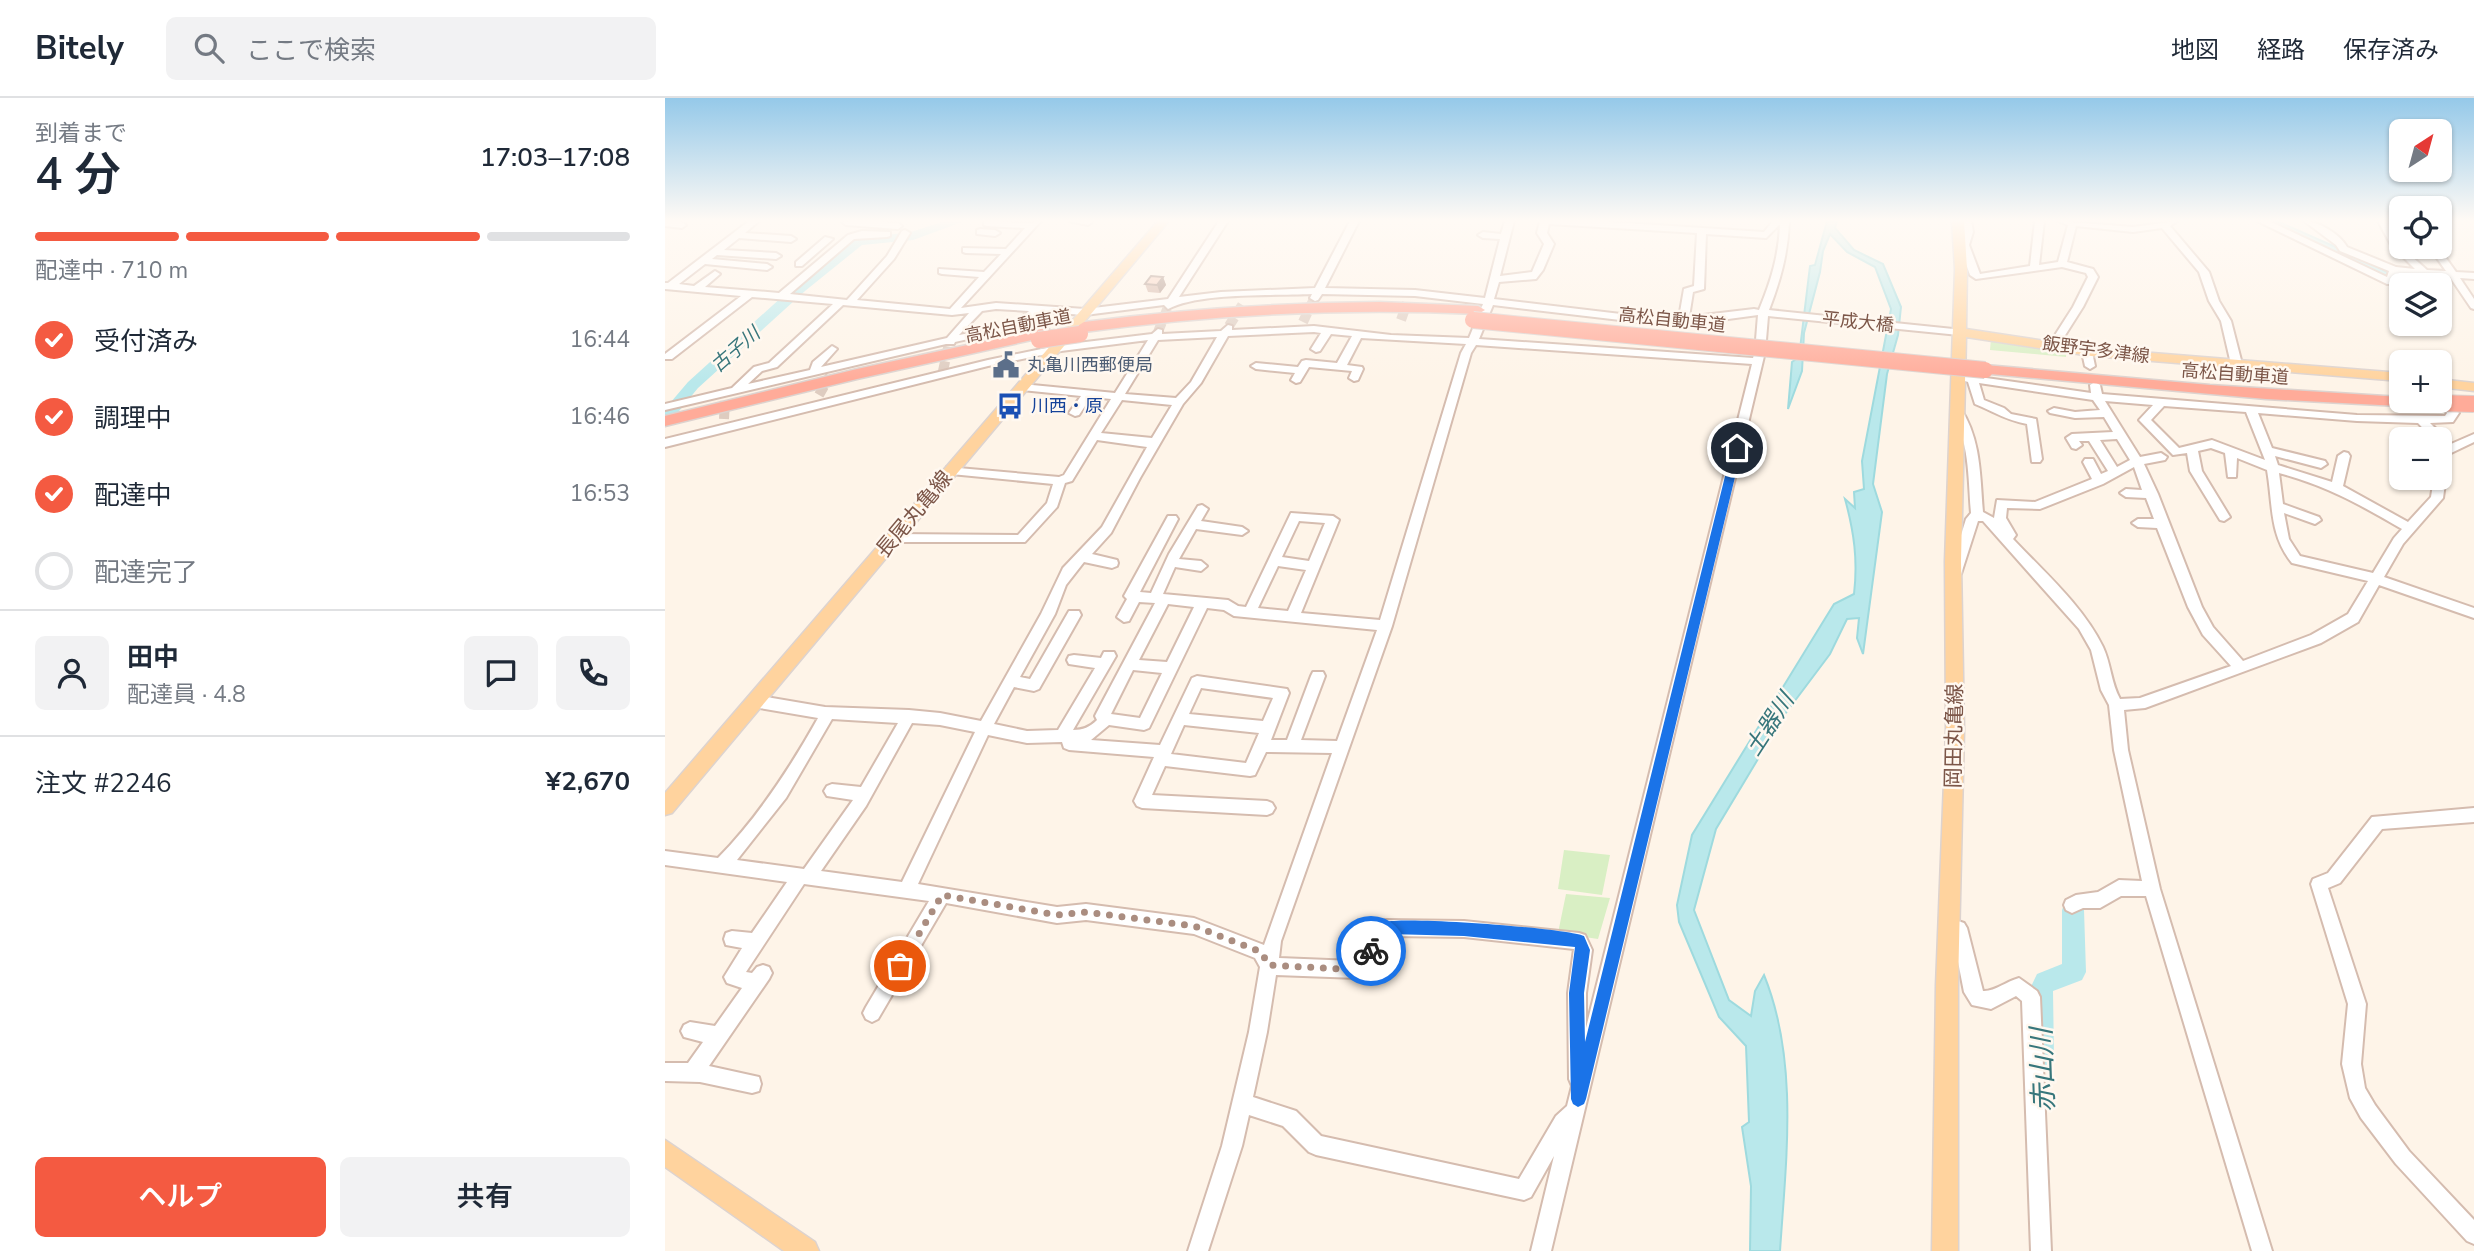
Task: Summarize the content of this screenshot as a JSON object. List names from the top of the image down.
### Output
{
  "streets": {
    "highway": ["高松自動車道"],
    "main road": ["飯野宇多津線", "長尾丸亀線", "岡田丸亀線"],
    "street": ["平成大橋"]
  },
  "crossings": [
    ["高松自動車道", "長尾丸亀線"],
    ["高松自動車道", "岡田丸亀線"],
    ["平成大橋", "飯野宇多津線"],
    ["平成大橋", "岡田丸亀線"],
    ["飯野宇多津線", "岡田丸亀線"]
  ],
  "water": ["古子川", "土器川", "赤山川"],
  "places": {
    "public building": ["丸亀川西郵便局"],
    "bus stop": ["川西・原"]
  },
  "north": "top right",
  "page": {
    "header": "Bitely",
    "search": "ここで検索",
    "nav": ["地図", "経路", "保存済み"],
    "heading": ["4 分", "到着まで", "17:03–17:08"],
    "panel": [
      "田中",
      "配達員 · 4.8",
      "注文 #2246",
      "¥2,670"
    ],
    "map_buttons": ["+", "−"],
    "bar": "配達中 · 710 m",
    "list": [
      ["受付済み", "16:44"],
      ["調理中", "16:46"],
      ["配達中", "16:53"],
      "配達完了"
    ],
    "buttons": ["ヘルプ", "共有"]
  }
}
